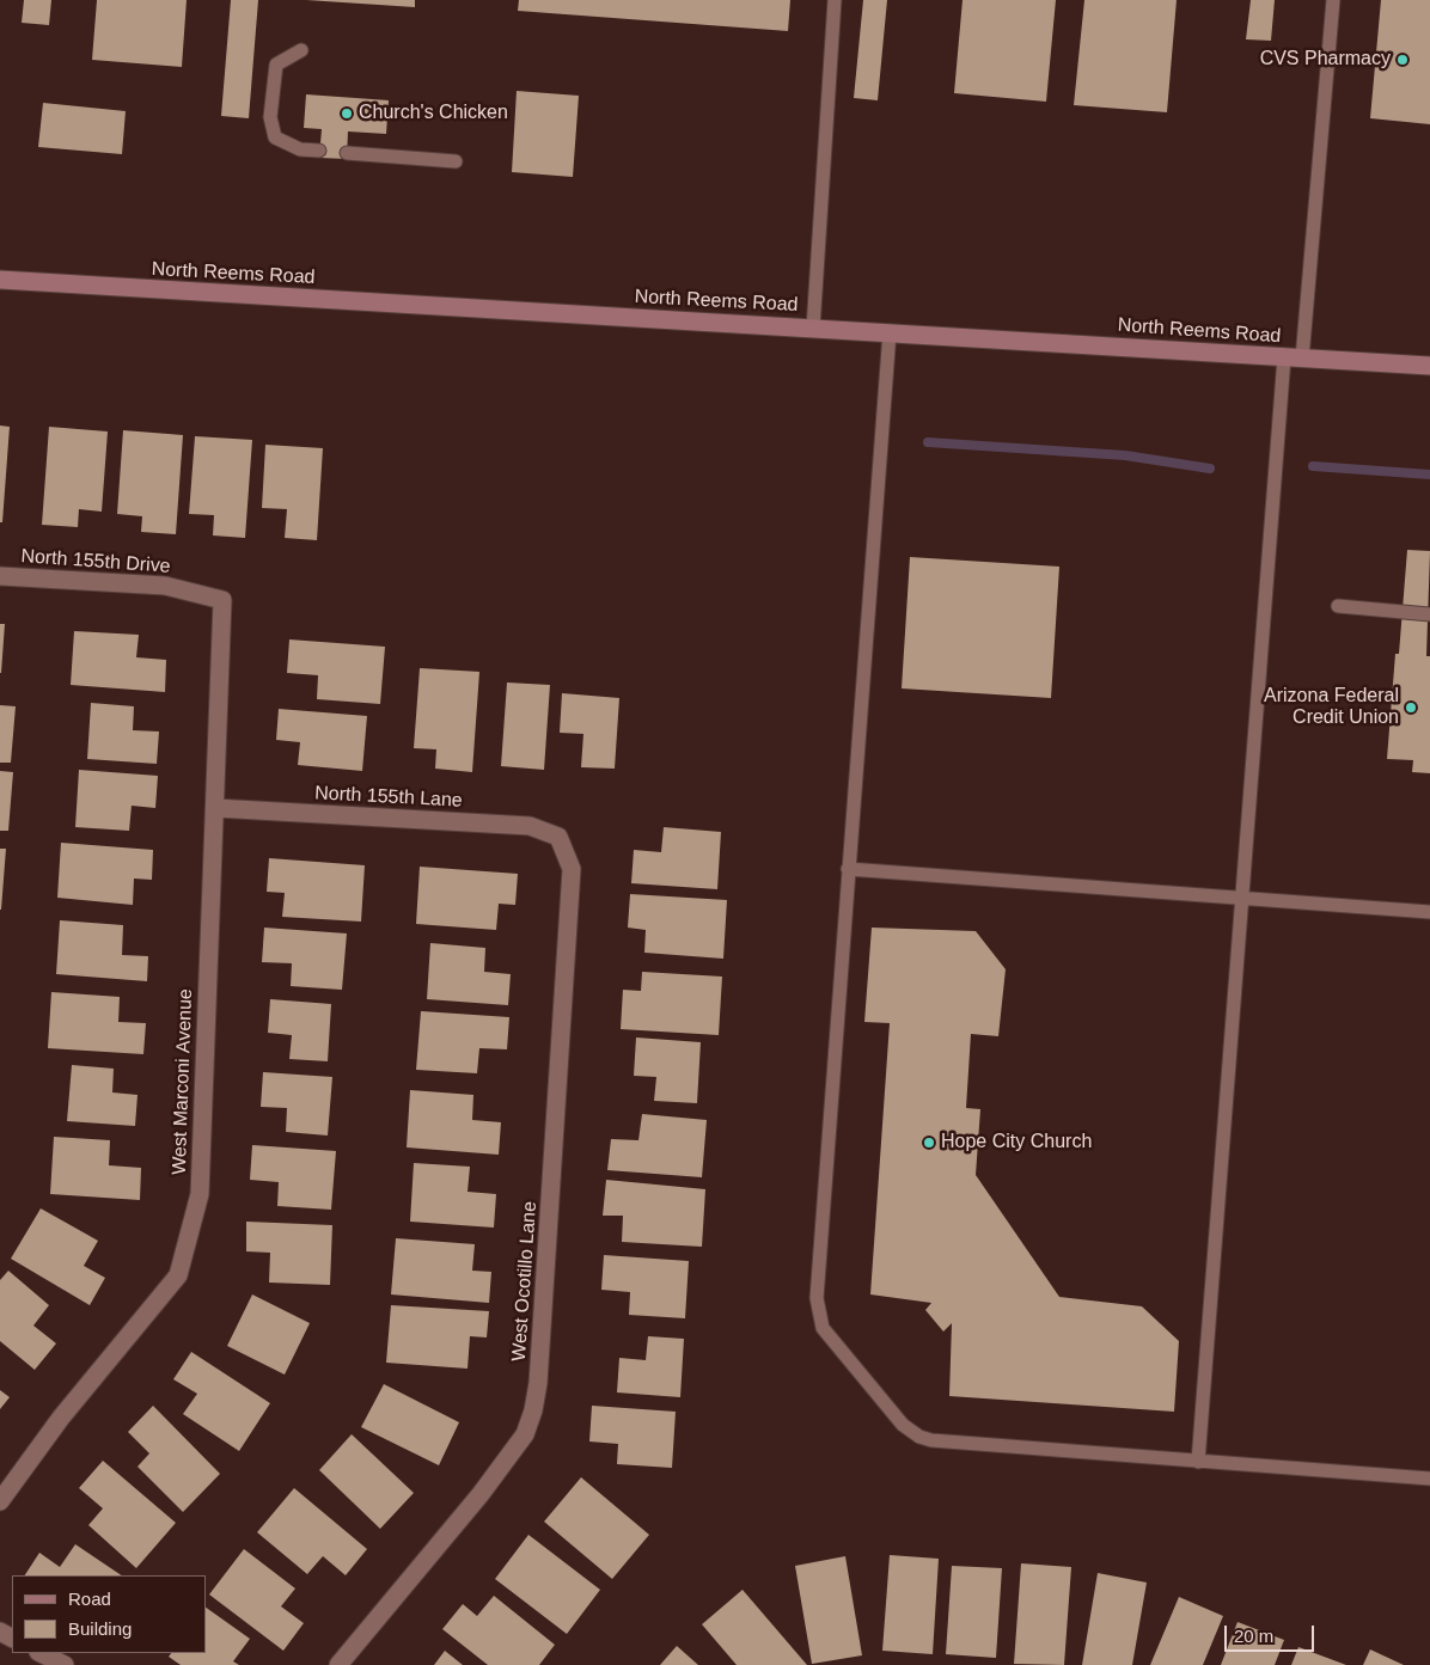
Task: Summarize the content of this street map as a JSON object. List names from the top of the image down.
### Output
{
  "streets": {
    "main road": ["North Reems Road"],
    "street": [
      "North 155th Drive",
      "North 155th Lane",
      "West Marconi Avenue",
      "West Ocotillo Lane"
    ]
  },
  "crossings": [
    ["North 155th Drive", "West Marconi Avenue"],
    ["North 155th Lane", "West Marconi Avenue"],
    ["North 155th Lane", "West Ocotillo Lane"]
  ],
  "places": [
    "CVS Pharmacy",
    "Church's Chicken",
    "Arizona Federal Credit Union",
    "Hope City Church"
  ],
  "legend": ["Road", "Building"],
  "scale_bar": "20 m"
}
